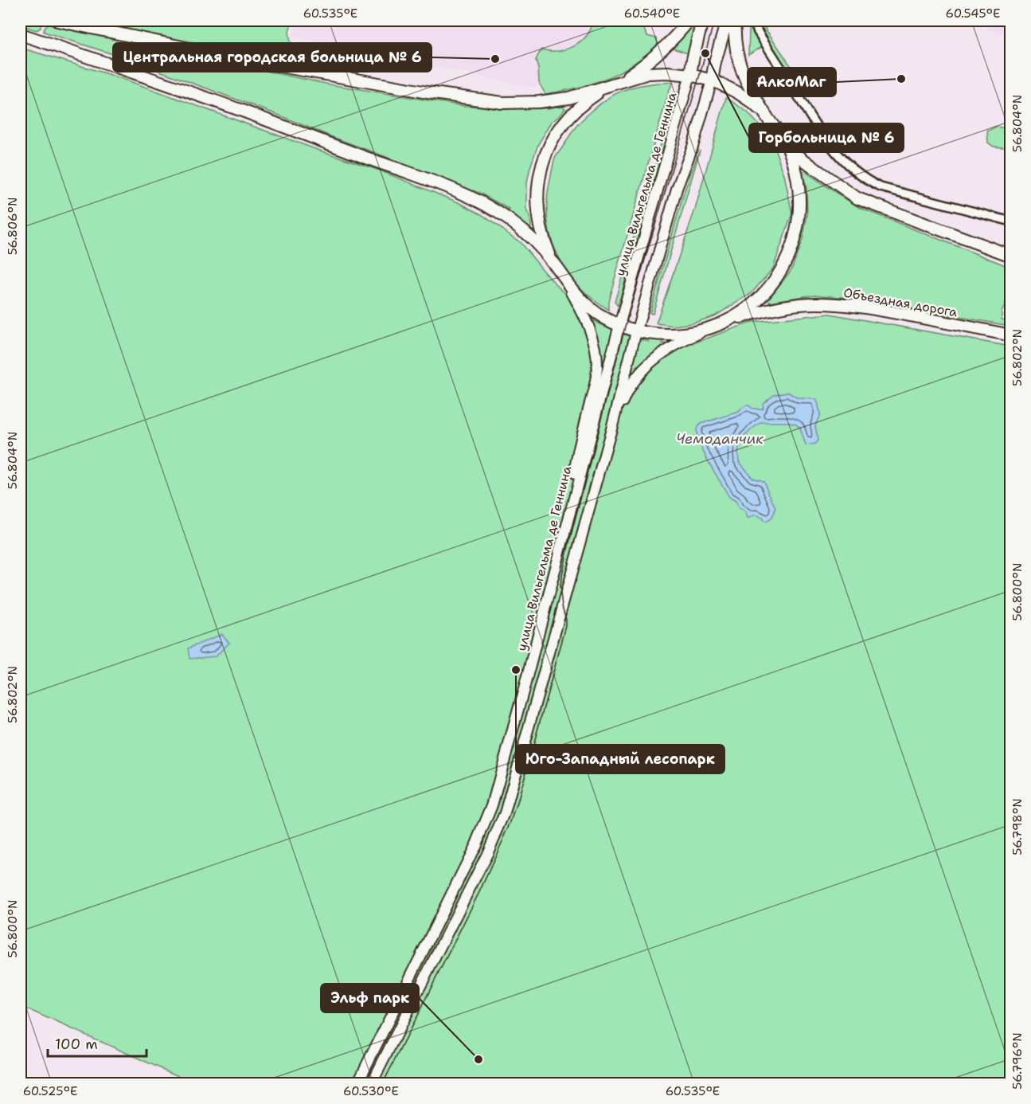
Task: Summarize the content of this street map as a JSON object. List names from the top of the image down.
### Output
{
  "streets": {
    "main road": ["улица Вильгельма де Геннина", "Объездная дорога"]
  },
  "water": ["Чемоданчик"],
  "places": [
    "Горбольница № 6",
    "Центральная городская больница № 6",
    "АлкоМаг",
    "Юго-Западный лесопарк",
    "Эльф парк"
  ],
  "scale_bar": "100 m",
  "coordinates": [
    "60.535°E",
    "60.540°E",
    "60.545°E",
    "56.804°N",
    "56.806°N",
    "56.802°N",
    "56.800°N",
    "56.798°N",
    "56.796°N",
    "60.525°E",
    "60.530°E"
  ]
}
